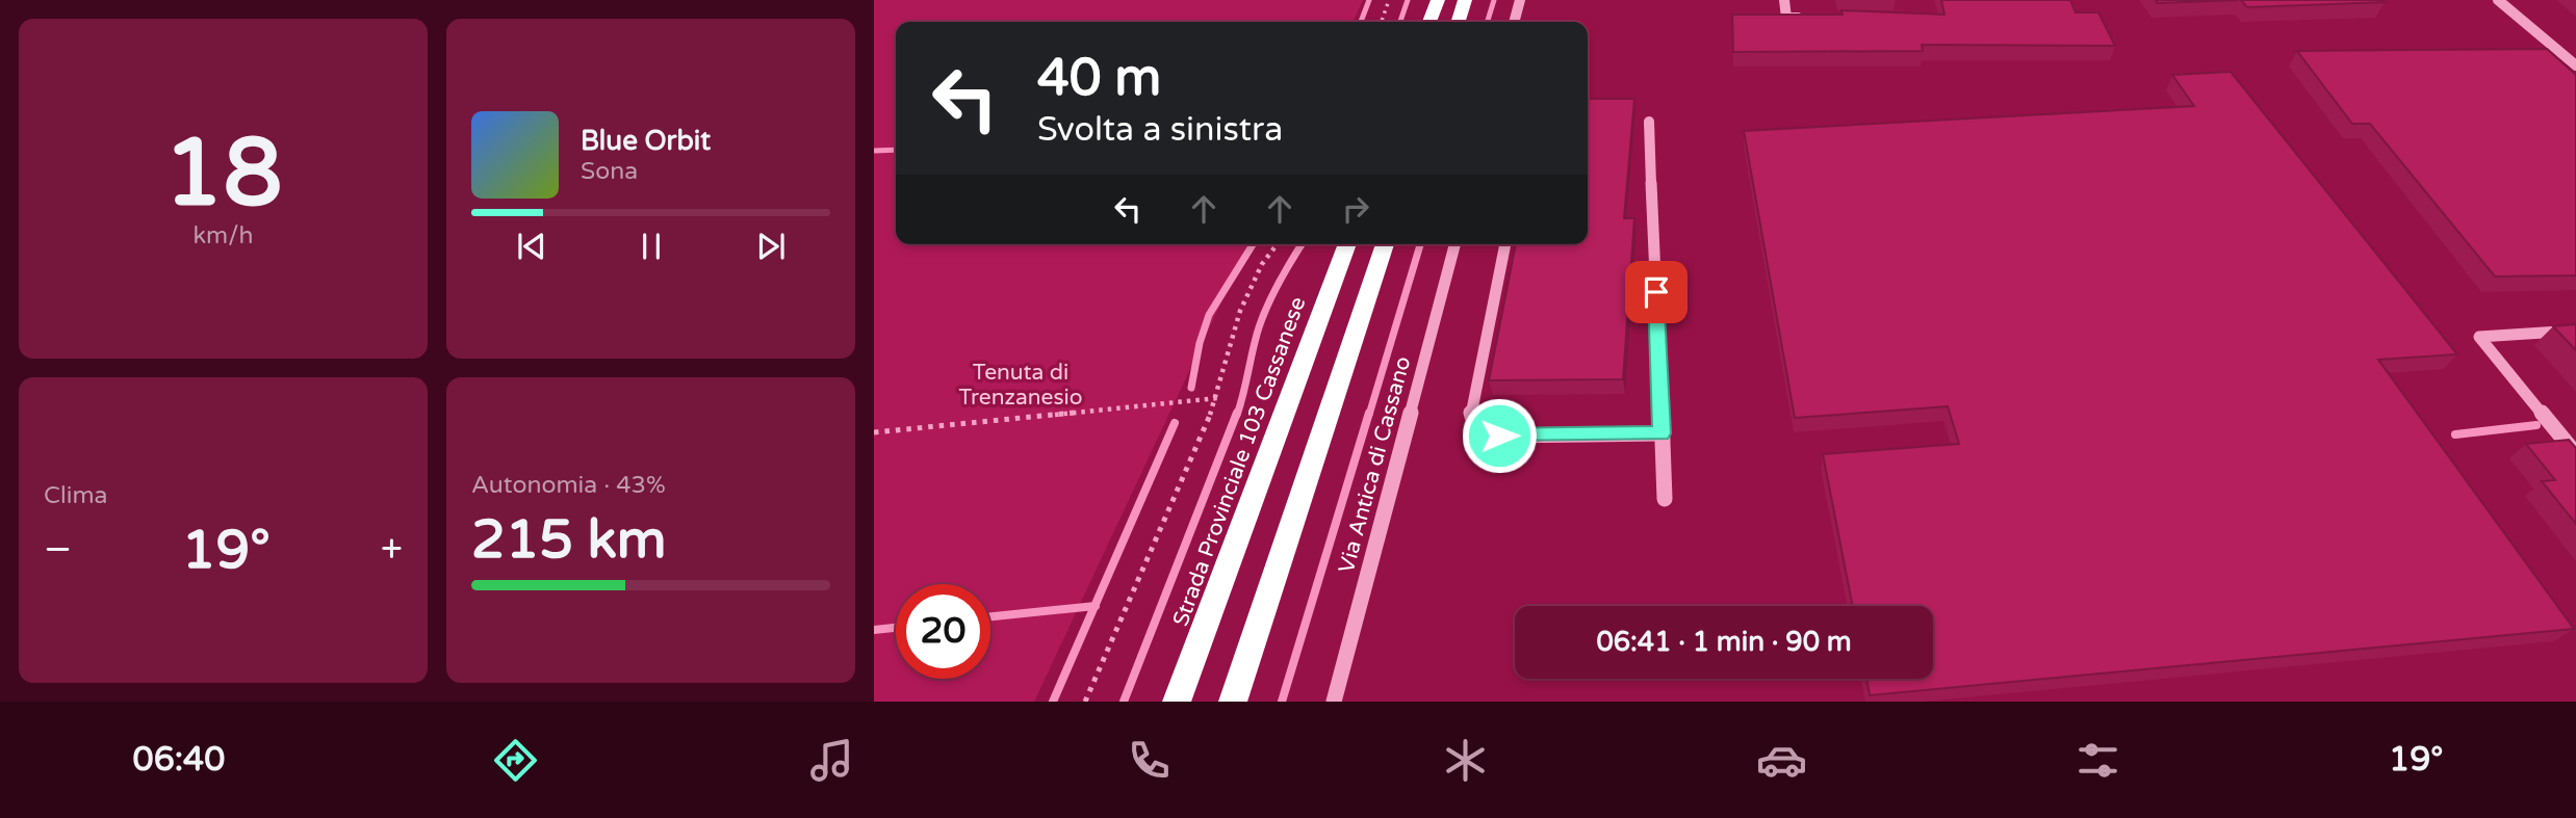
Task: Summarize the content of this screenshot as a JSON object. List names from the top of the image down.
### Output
{
  "streets": {
    "highway": ["Strada Provinciale 103 Cassanese"],
    "street": ["Via Antica di Cassano"]
  },
  "parks": ["Tenuta di Trenzanesio"],
  "page": {
    "tile": [
      ["18", "km/h"],
      "Clima",
      ["Autonomia · 43%", "215 km"]
    ],
    "turn": ["40 m", "Svolta a sinistra"],
    "song": ["Blue Orbit", "Sona"],
    "heat": ["−", "19°", "+"],
    "limit": "20",
    "trip": "06:41 · 1 min · 90 m",
    "tabs": ["06:40", "19°"]
  }
}
